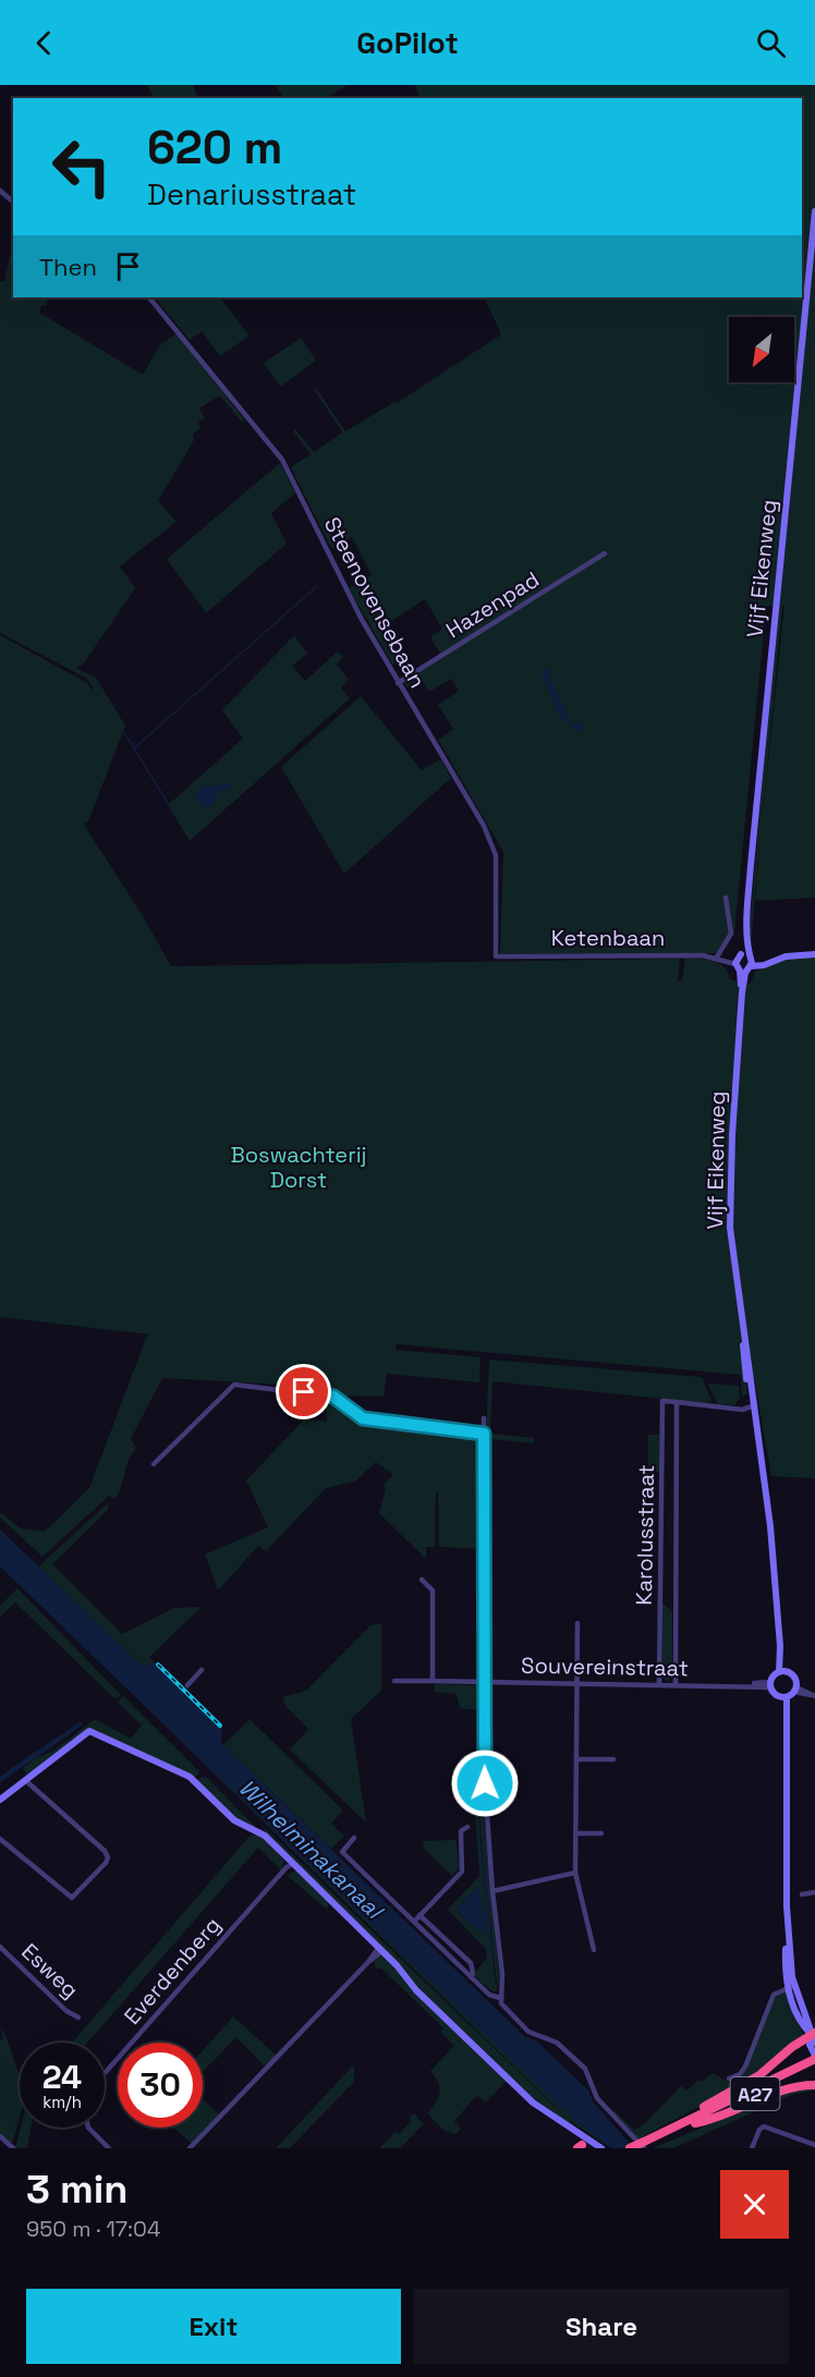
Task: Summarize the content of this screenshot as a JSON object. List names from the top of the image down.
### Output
{
  "streets": {
    "highway": ["A27"],
    "main road": ["Vijf Eikenweg", "Ketenbaan"],
    "street": [
      "Steenovensebaan",
      "Hazenpad",
      "Karolusstraat",
      "Souvereinstraat",
      "Esweg",
      "Everdenberg"
    ]
  },
  "crossings": [
    ["Vijf Eikenweg", "Ketenbaan"],
    ["Steenovensebaan", "Hazenpad"],
    ["Steenovensebaan", "Ketenbaan"],
    ["Karolusstraat", "Souvereinstraat"]
  ],
  "water": ["Wilhelminakanaal"],
  "parks": ["Boswachterij Dorst"],
  "north": "bottom left",
  "page": {
    "header": "GoPilot",
    "turn": ["620 m", "Denariusstraat"],
    "then": "Then",
    "speed": "24 km/h",
    "limit": "30",
    "heading": ["3 min", "950 m · 17:04"],
    "buttons": ["Exit", "Share"]
  }
}
